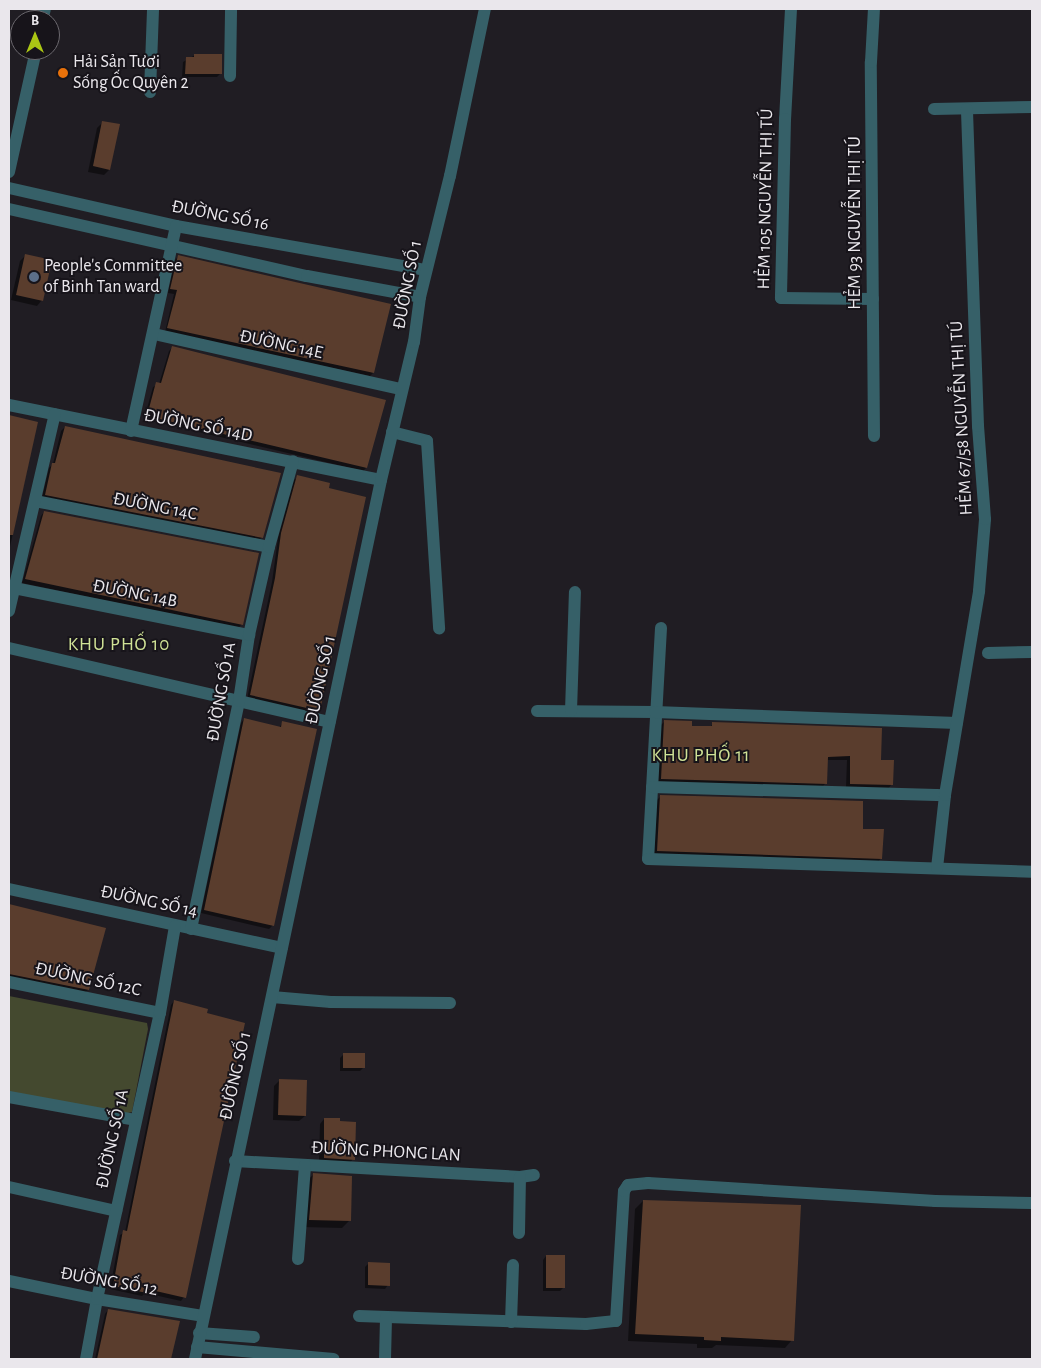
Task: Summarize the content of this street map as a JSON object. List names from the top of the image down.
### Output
{
  "streets": {
    "street": [
      "HẺM 105 NGUYỄN THỊ TÚ",
      "ĐƯỜNG SỐ 16",
      "HẺM 93 NGUYỄN THỊ TÚ",
      "ĐƯỜNG SỐ 1",
      "ĐƯỜNG 14E",
      "HẺM 67/58 NGUYỄN THỊ TÚ",
      "ĐƯỜNG SỐ 14D",
      "ĐƯỜNG 14C",
      "ĐƯỜNG 14B",
      "ĐƯỜNG SỐ 1A",
      "ĐƯỜNG SỐ 14",
      "ĐƯỜNG SỐ 12C",
      "ĐƯỜNG PHONG LAN",
      "ĐƯỜNG SỐ 12"
    ]
  },
  "crossings": [
    ["HẺM 105 NGUYỄN THỊ TÚ", "HẺM 93 NGUYỄN THỊ TÚ"],
    ["ĐƯỜNG SỐ 16", "ĐƯỜNG SỐ 1"],
    ["ĐƯỜNG SỐ 1", "ĐƯỜNG 14E"],
    ["ĐƯỜNG SỐ 1", "ĐƯỜNG SỐ 14D"],
    ["ĐƯỜNG SỐ 1", "ĐƯỜNG SỐ 14"],
    ["ĐƯỜNG SỐ 1", "ĐƯỜNG PHONG LAN"],
    ["ĐƯỜNG SỐ 1", "ĐƯỜNG SỐ 12"],
    ["ĐƯỜNG SỐ 14D", "ĐƯỜNG SỐ 1A"],
    ["ĐƯỜNG 14C", "ĐƯỜNG SỐ 1A"],
    ["ĐƯỜNG 14B", "ĐƯỜNG SỐ 1A"],
    ["ĐƯỜNG SỐ 1A", "ĐƯỜNG SỐ 14"],
    ["ĐƯỜNG SỐ 1A", "ĐƯỜNG SỐ 12C"],
    ["ĐƯỜNG SỐ 1A", "ĐƯỜNG SỐ 12"]
  ],
  "districts": ["KHU PHỐ 10", "KHU PHỐ 11"],
  "places": ["Hải Sản Tươi Sống Ốc Quyên 2", "People's Committee of Binh Tan ward"],
  "north": "top"
}
